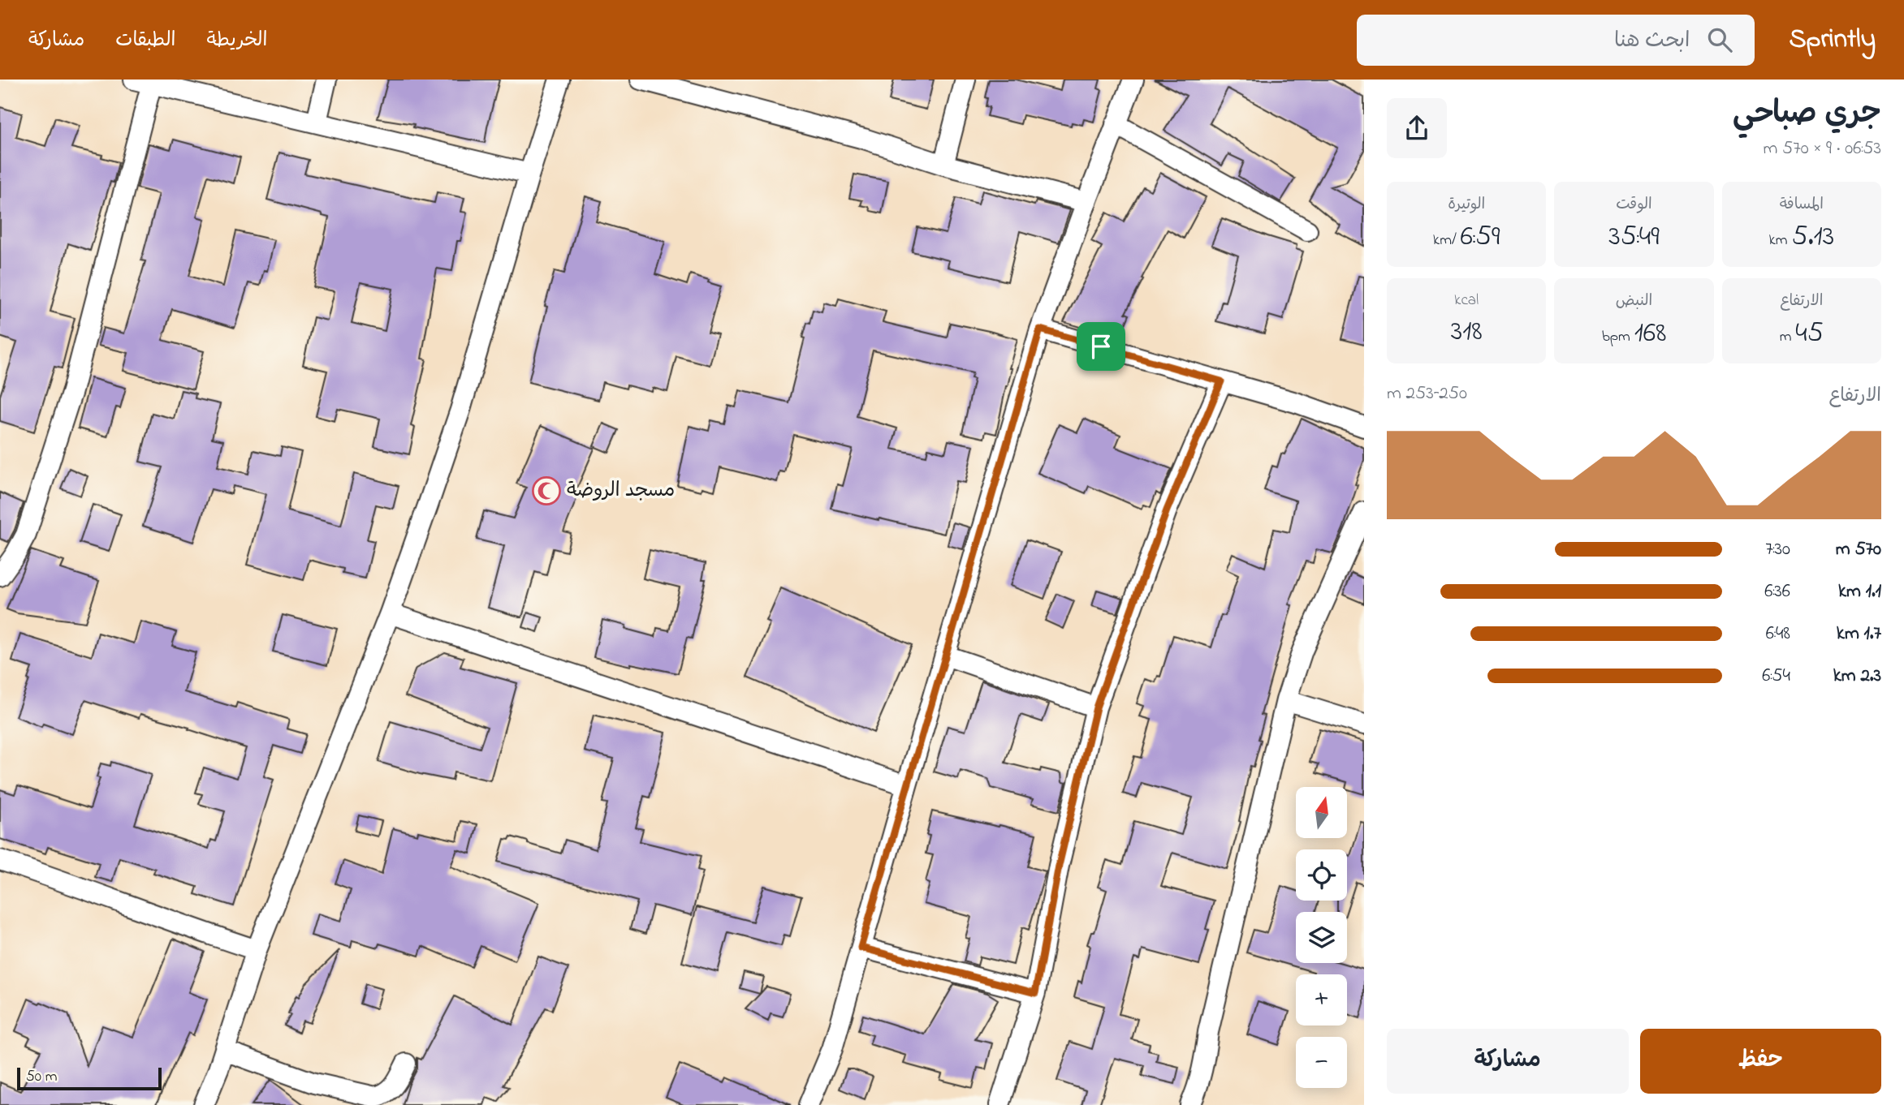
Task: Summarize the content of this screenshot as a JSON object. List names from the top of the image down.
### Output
{
  "places": {
    "mosque": ["مسجد الروضة"]
  },
  "scale_bar": "50 m",
  "north": "top",
  "page": {
    "header": "Sprintly",
    "search": "ابحث هنا",
    "nav": ["الخريطة", "الطبقات", "مشاركة"],
    "heading": ["جري صباحي", "06:53 · 9 × 570 m"],
    "stats": [
      ["المسافة", "5.13 km"],
      ["الوقت", "35:49"],
      ["الوتيرة", "6:59 /km"],
      ["الارتفاع", "45 m"],
      ["النبض", "168 bpm"],
      ["kcal", "318"]
    ],
    "chart": ["الارتفاع", "250–253 m"],
    "list": [
      {
        "name": "570 m",
        "note": "7:30"
      },
      {
        "name": "1.1 km",
        "note": "6:36"
      },
      {
        "name": "1.7 km",
        "note": "6:48"
      },
      {
        "name": "2.3 km",
        "note": "6:54"
      }
    ],
    "map_buttons": ["+", "−"],
    "buttons": ["حفظ", "مشاركة"],
    "scale": "50 m"
  }
}
